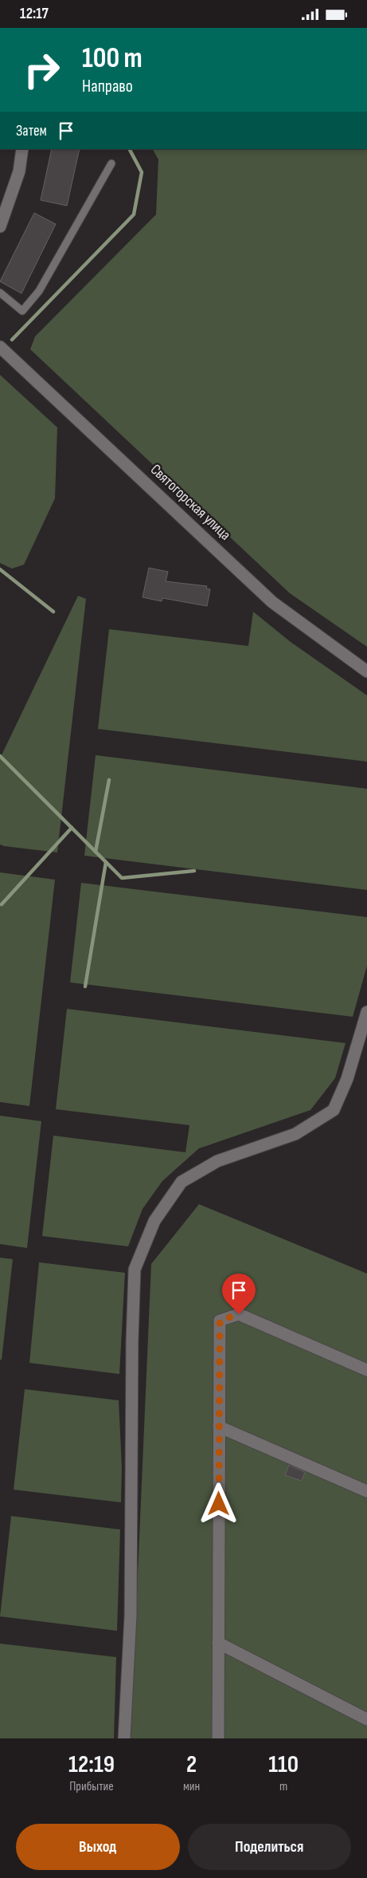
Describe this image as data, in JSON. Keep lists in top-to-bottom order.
{
  "streets": {
    "street": ["Святогорская улица"]
  },
  "page": {
    "status": "12:17",
    "turn": ["100 m", "Направо"],
    "then": "Затем",
    "eta": [
      "12:19",
      "Прибытие",
      "2",
      "мин",
      "110",
      "m"
    ],
    "buttons": ["Выход", "Поделиться"]
  }
}
